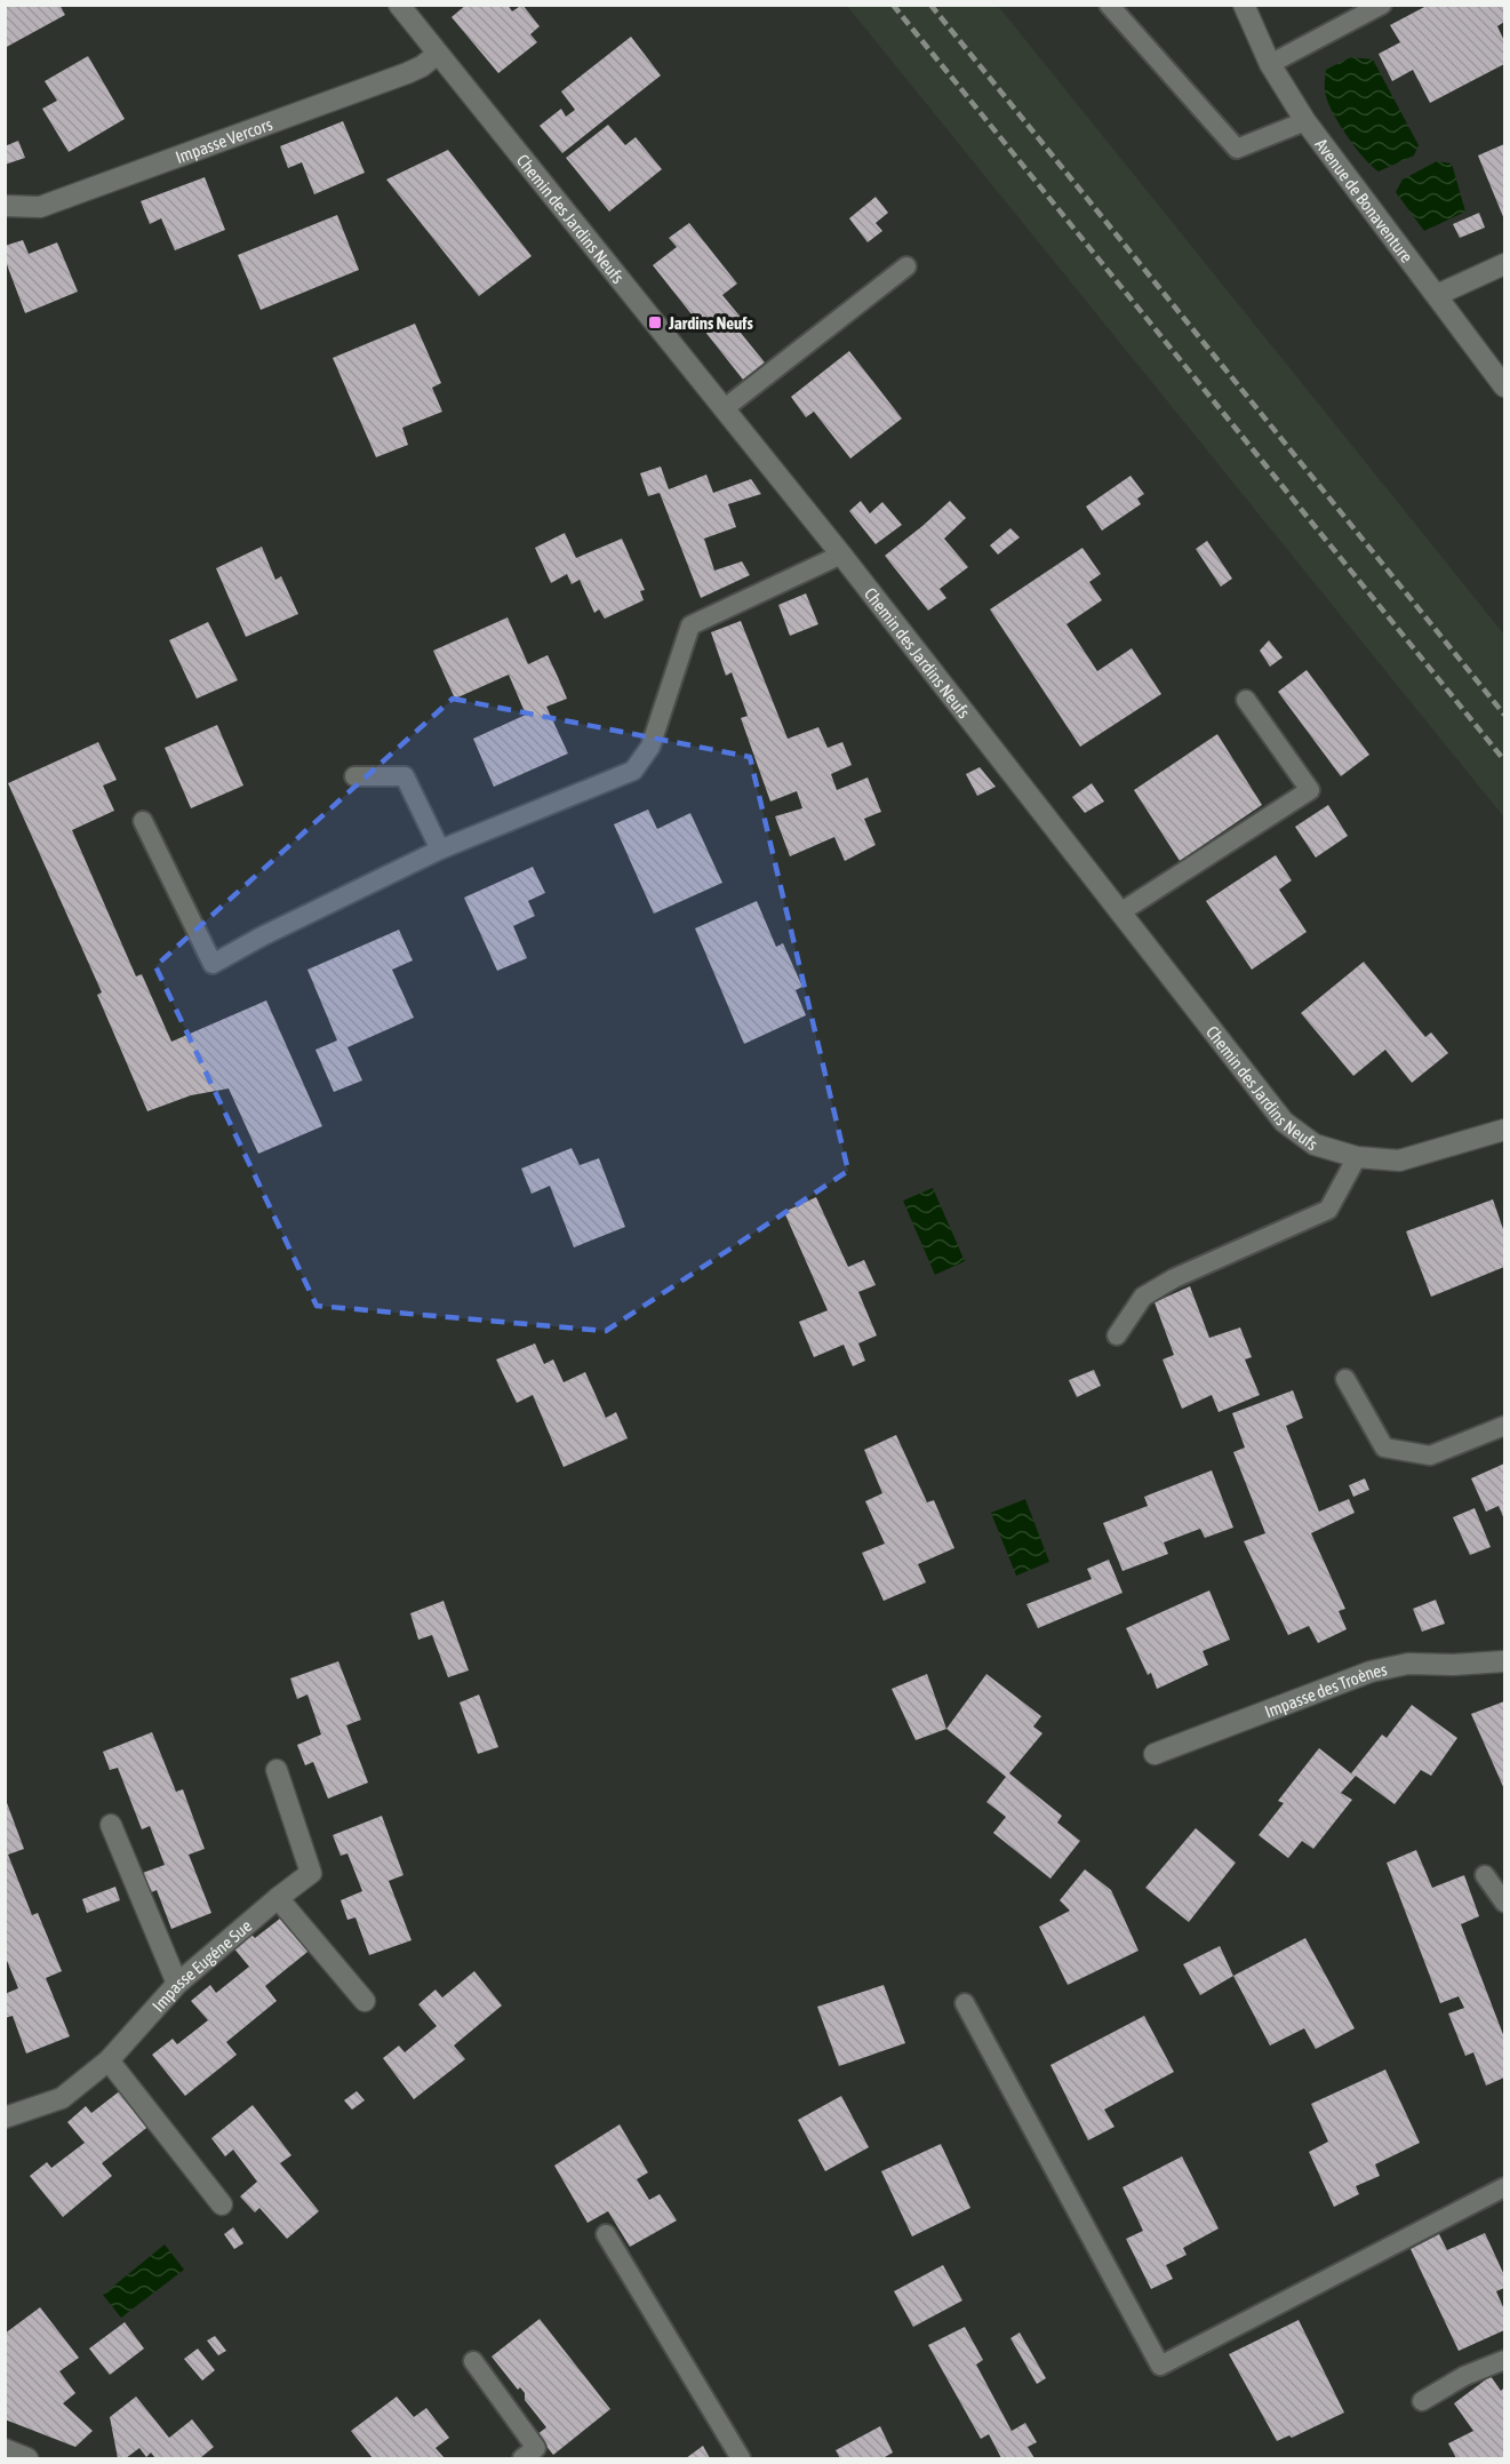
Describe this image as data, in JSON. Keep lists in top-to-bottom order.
{
  "streets": {
    "street": [
      "Impasse Vercors",
      "Avenue de Bonaventure",
      "Chemin des Jardins Neufs",
      "Impasse des Troènes",
      "Impasse Eugéne Sue"
    ]
  },
  "crossings": [
    ["Impasse Vercors", "Chemin des Jardins Neufs"]
  ],
  "places": {
    "transit": ["Jardins Neufs"]
  }
}
